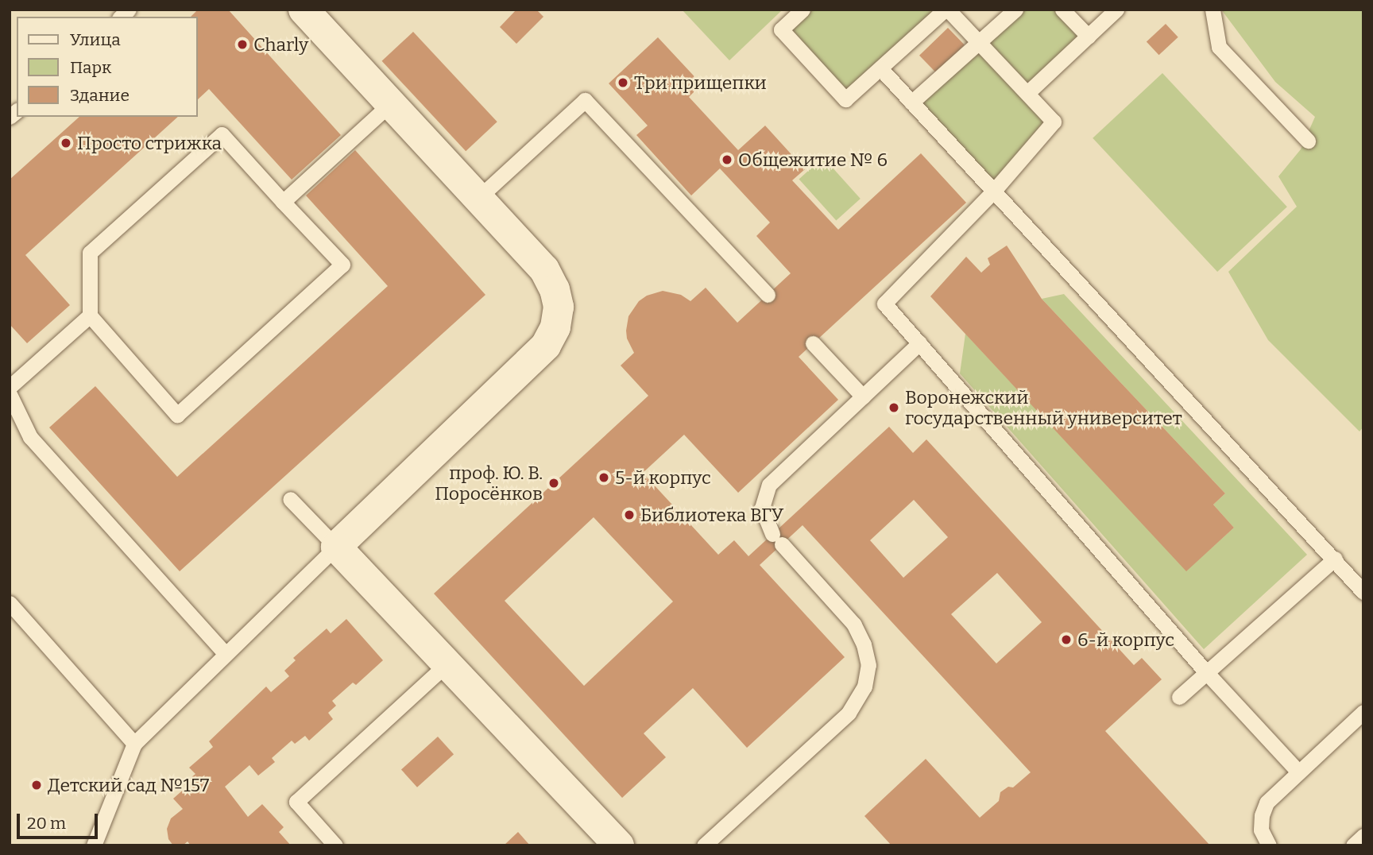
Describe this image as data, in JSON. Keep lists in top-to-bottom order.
{
  "places": [
    "Charly",
    "Три прищепки",
    "Просто стрижка",
    "Общежитие № 6",
    "Воронежский государственный университет",
    "5-й корпус",
    "проф. Ю. В. Поросёнков",
    "Библиотека ВГУ",
    "6-й корпус",
    "Детский сад №157"
  ],
  "legend": ["Улица", "Парк", "Здание"],
  "scale_bar": "20 m"
}
